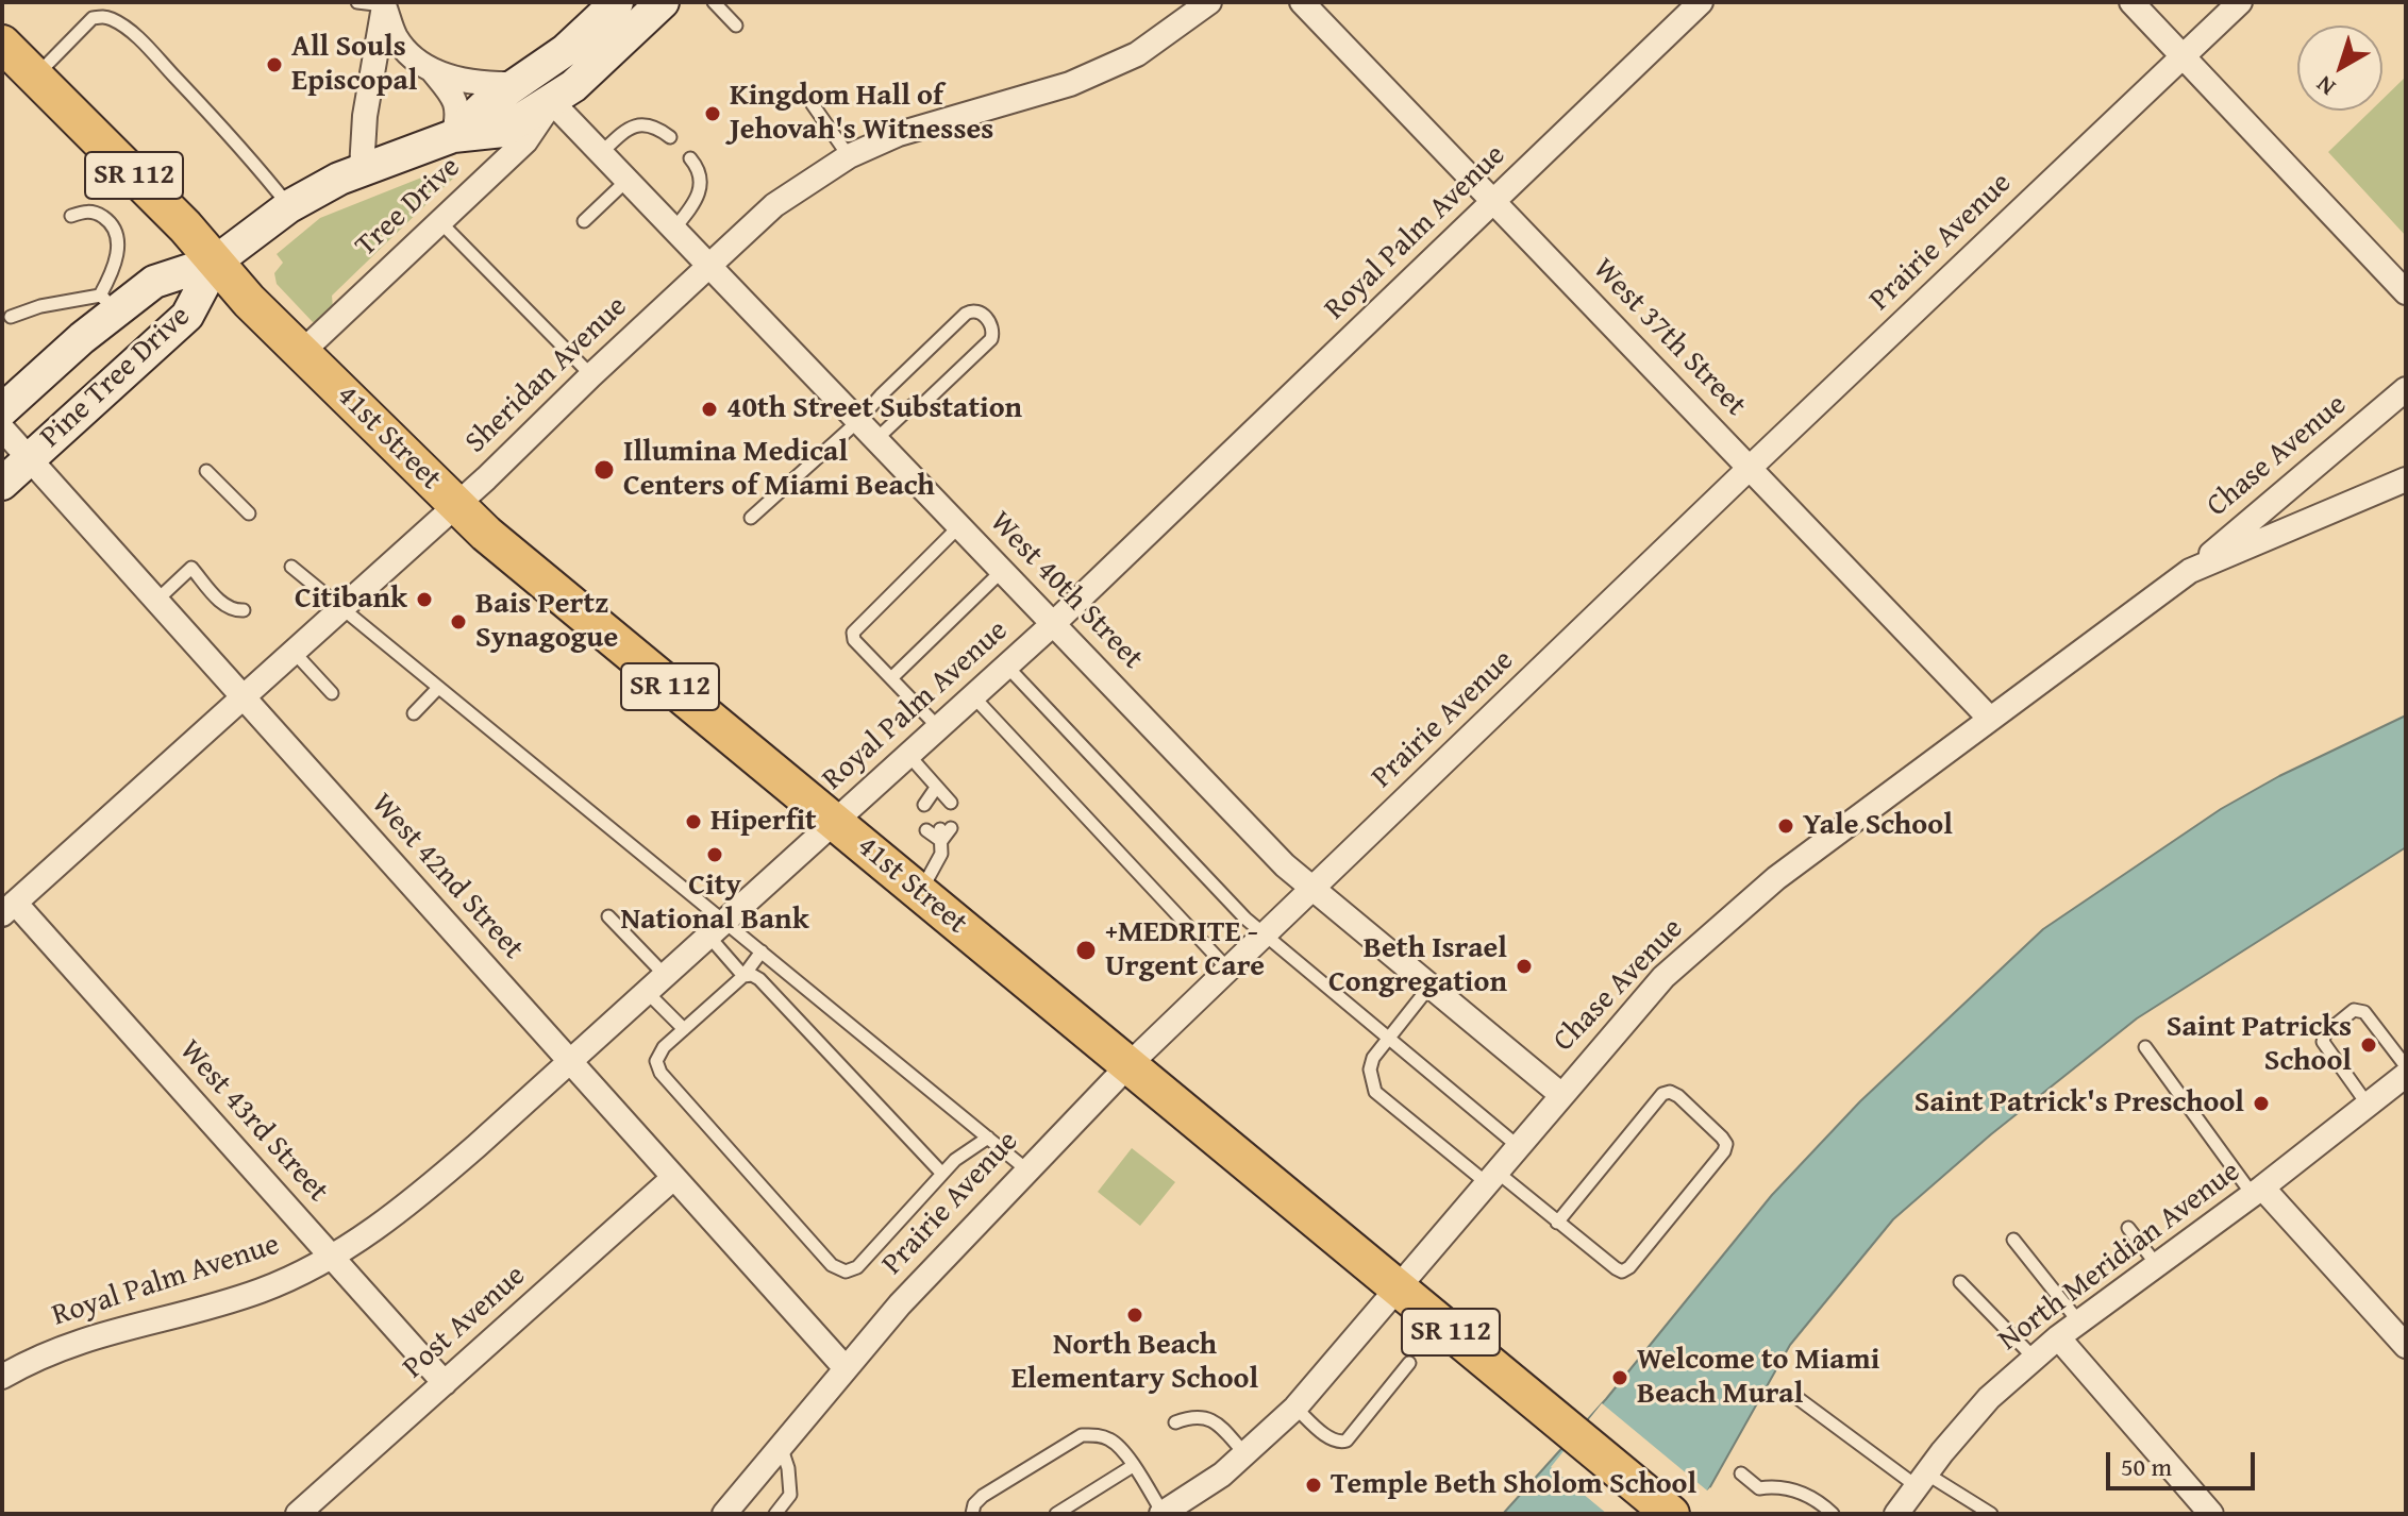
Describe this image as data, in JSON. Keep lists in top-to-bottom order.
{
  "streets": {
    "main road": ["SR 112", "Pine Tree Drive", "41st Street"],
    "street": [
      "Tree Drive",
      "Royal Palm Avenue",
      "Prairie Avenue",
      "West 37th Street",
      "Sheridan Avenue",
      "Chase Avenue",
      "West 40th Street",
      "West 42nd Street",
      "West 43rd Street",
      "North Meridian Avenue",
      "Post Avenue"
    ]
  },
  "crossings": [
    ["Tree Drive", "Pine Tree Drive"],
    ["Tree Drive", "41st Street"],
    ["Tree Drive", "West 40th Street"],
    ["Royal Palm Avenue", "West 37th Street"],
    ["Royal Palm Avenue", "41st Street"],
    ["Royal Palm Avenue", "West 40th Street"],
    ["Royal Palm Avenue", "West 42nd Street"],
    ["Royal Palm Avenue", "West 43rd Street"],
    ["Prairie Avenue", "West 37th Street"],
    ["Prairie Avenue", "41st Street"],
    ["Prairie Avenue", "West 40th Street"],
    ["Prairie Avenue", "West 42nd Street"],
    ["West 37th Street", "Chase Avenue"],
    ["Sheridan Avenue", "41st Street"],
    ["Sheridan Avenue", "West 40th Street"],
    ["Sheridan Avenue", "West 42nd Street"],
    ["Sheridan Avenue", "West 43rd Street"],
    ["Pine Tree Drive", "41st Street"],
    ["Pine Tree Drive", "West 40th Street"],
    ["Pine Tree Drive", "West 42nd Street"],
    ["41st Street", "Chase Avenue"],
    ["Chase Avenue", "West 40th Street"],
    ["West 42nd Street", "Post Avenue"],
    ["West 43rd Street", "Post Avenue"]
  ],
  "places": [
    "All Souls Episcopal",
    "Kingdom Hall of Jehovah's Witnesses",
    "40th Street Substation",
    "Illumina Medical Centers of Miami Beach",
    "Citibank",
    "Bais Pertz Synagogue",
    "Hiperfit",
    "Yale School",
    "City National Bank",
    "+MEDRITE - Urgent Care",
    "Beth Israel Congregation",
    "Saint Patricks School",
    "Saint Patrick's Preschool",
    "North Beach Elementary School",
    "Welcome to Miami Beach Mural",
    "Temple Beth Sholom School"
  ],
  "scale_bar": "50 m",
  "north": "bottom left"
}
